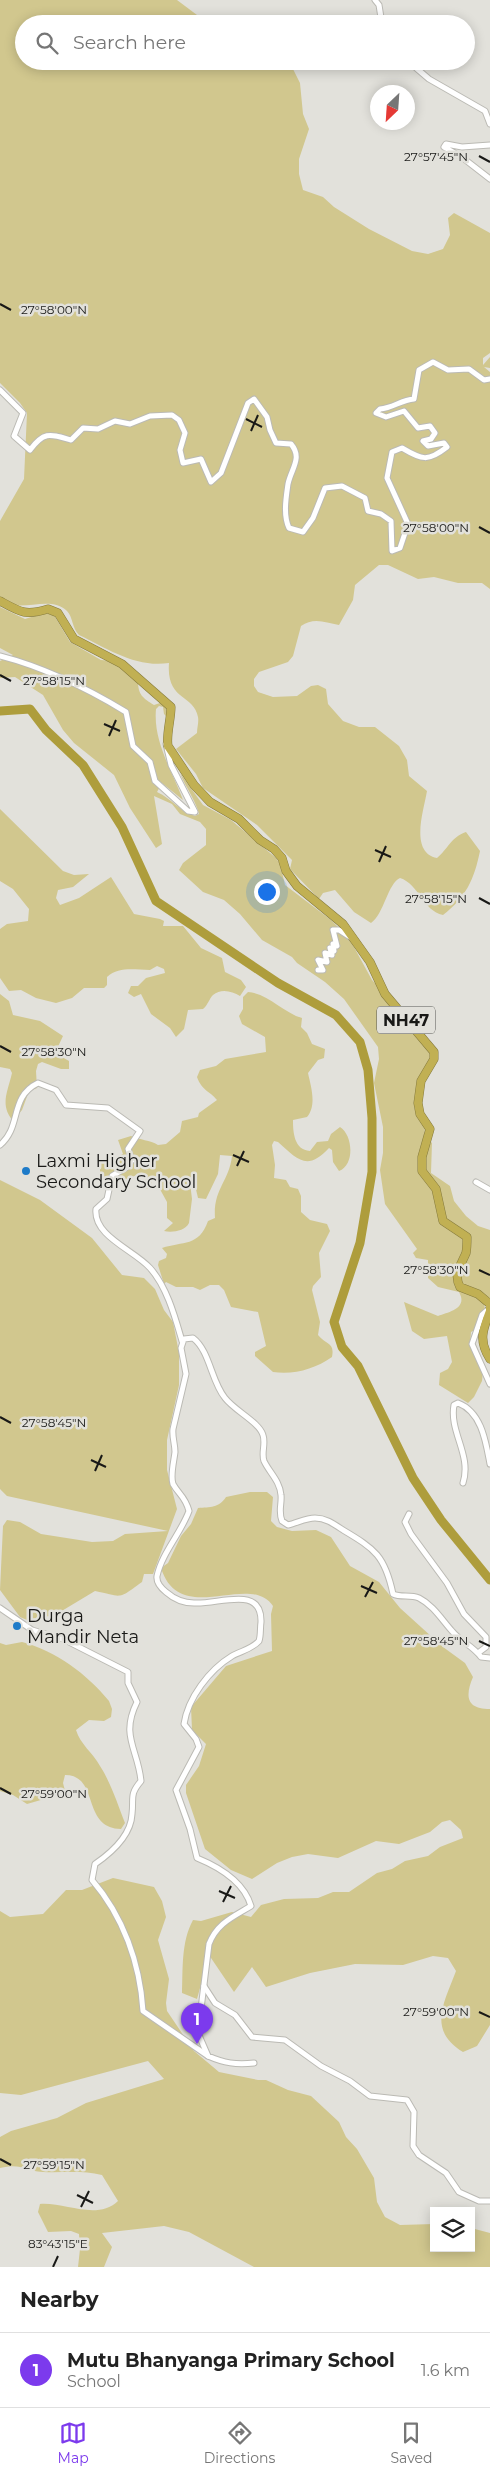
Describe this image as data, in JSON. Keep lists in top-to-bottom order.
{
  "streets": {
    "highway": ["NH47"]
  },
  "places": ["Laxmi Higher Secondary School", "Durga Mandir Neta"],
  "north": "bottom left",
  "page": {
    "search": "Search here",
    "pins": "1",
    "heading": "Nearby",
    "list": [
      {
        "mark": "1",
        "name": "Mutu Bhanyanga Primary School",
        "note": "School",
        "value": "1.6 km"
      }
    ],
    "nav": ["Map", "Directions", "Saved"]
  },
  "coordinates": [
    "27°57'45\"N",
    "27°58'00\"N",
    "27°58'15\"N",
    "27°58'30\"N",
    "27°58'45\"N",
    "27°59'00\"N",
    "27°59'15\"N",
    "83°43'15\"E"
  ]
}
